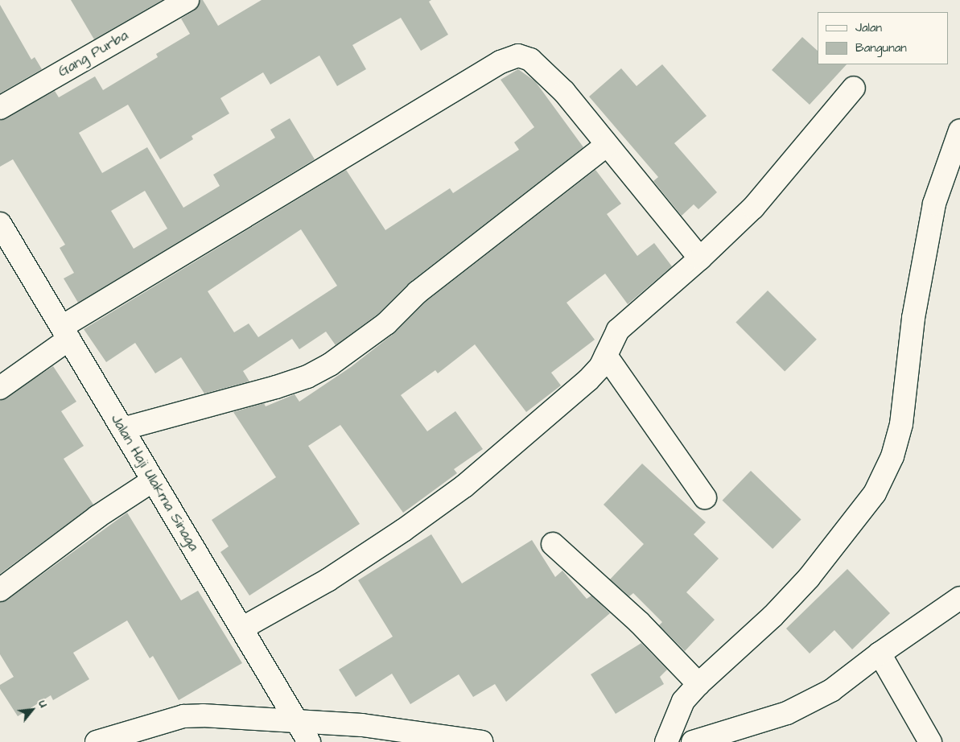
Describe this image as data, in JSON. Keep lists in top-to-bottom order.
{
  "streets": {
    "street": ["Gang Purba", "Jalan Haji Ulakma Sinaga"]
  },
  "legend": ["Jalan", "Bangunan"],
  "north": "top right"
}
